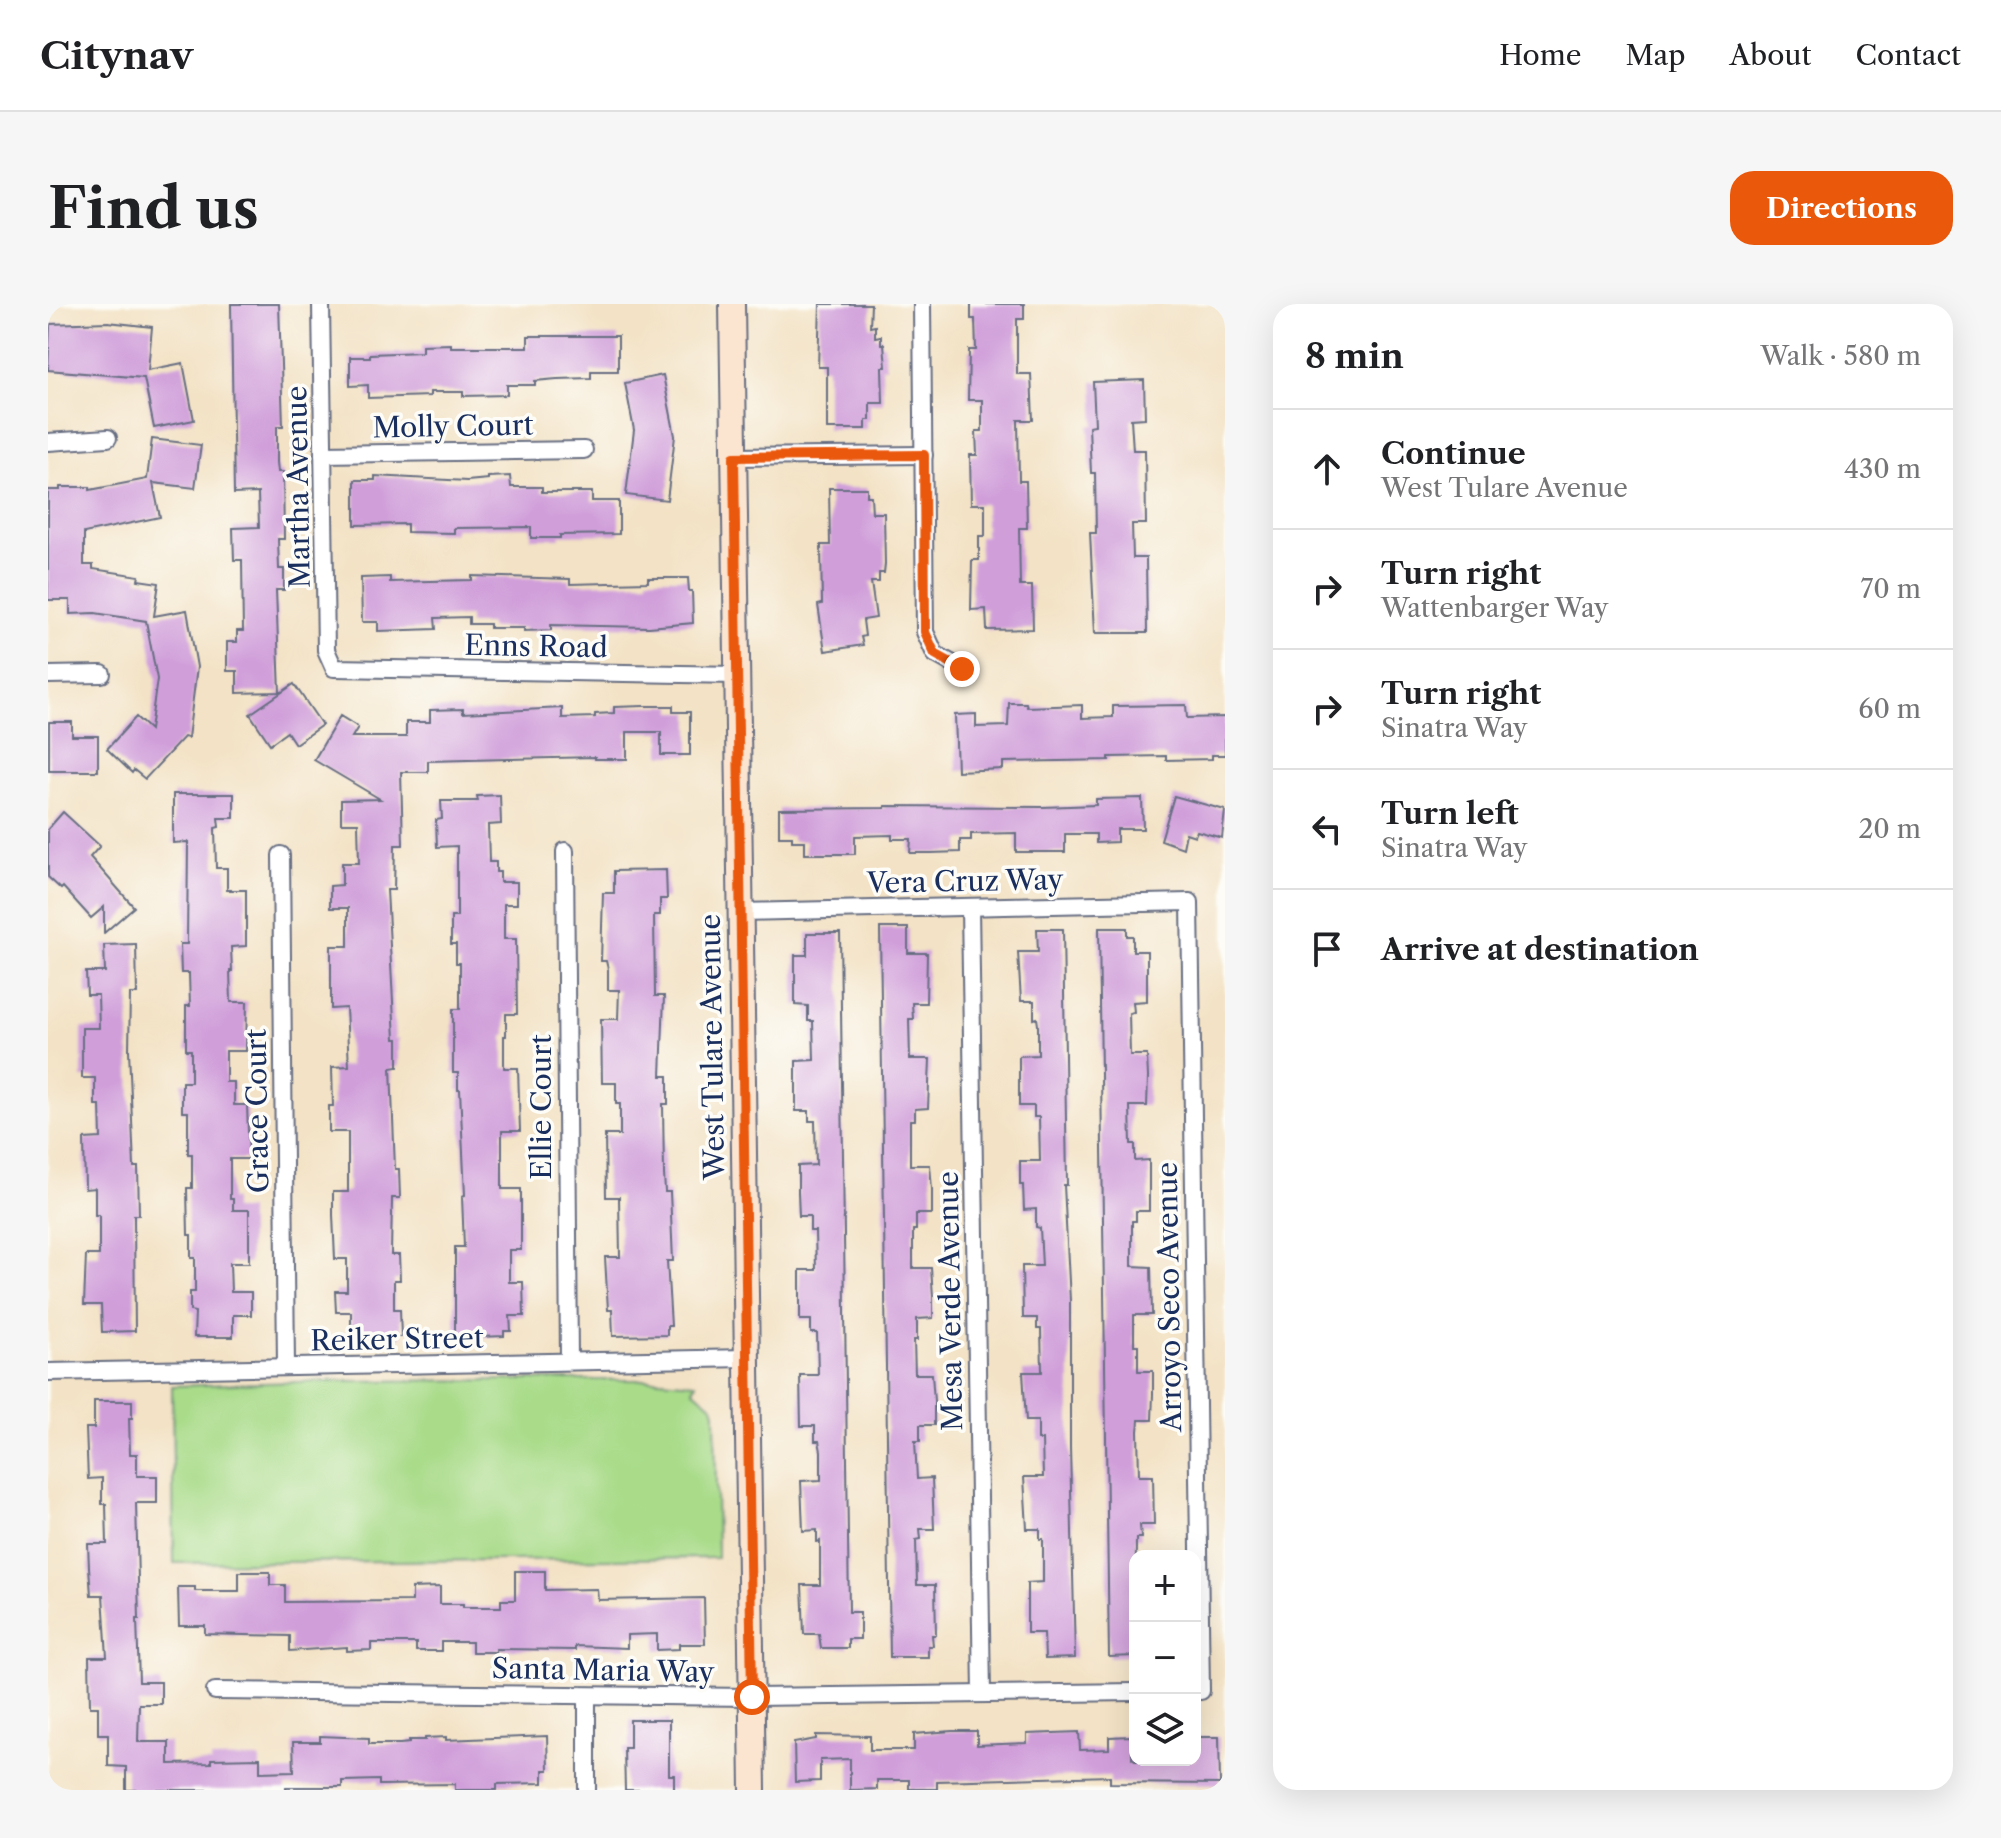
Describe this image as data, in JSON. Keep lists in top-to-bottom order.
{
  "streets": {
    "street": [
      "Molly Court",
      "Martha Avenue",
      "Enns Road",
      "Vera Cruz Way",
      "West Tulare Avenue",
      "Ellie Court",
      "Grace Court",
      "Arroyo Seco Avenue",
      "Mesa Verde Avenue",
      "Reiker Street",
      "Santa Maria Way"
    ]
  },
  "crossings": [
    ["Molly Court", "Martha Avenue"],
    ["Martha Avenue", "Enns Road"],
    ["Enns Road", "West Tulare Avenue"],
    ["Vera Cruz Way", "West Tulare Avenue"],
    ["Vera Cruz Way", "Arroyo Seco Avenue"],
    ["Vera Cruz Way", "Mesa Verde Avenue"],
    ["West Tulare Avenue", "Reiker Street"],
    ["West Tulare Avenue", "Santa Maria Way"],
    ["Ellie Court", "Reiker Street"],
    ["Grace Court", "Reiker Street"],
    ["Mesa Verde Avenue", "Santa Maria Way"]
  ],
  "page": {
    "header": "Citynav",
    "nav": [
      "Home",
      "Map",
      "About",
      "Contact"
    ],
    "buttons": "Directions",
    "title": "Find us",
    "heading": ["8 min", "Walk · 580 m"],
    "list": [
      ["Continue", "West Tulare Avenue", "430 m"],
      ["Turn right", "Wattenbarger Way", "70 m"],
      ["Turn right", "Sinatra Way", "60 m"],
      ["Turn left", "Sinatra Way", "20 m"],
      "Arrive at destination"
    ],
    "map_buttons": ["+", "−"]
  }
}
